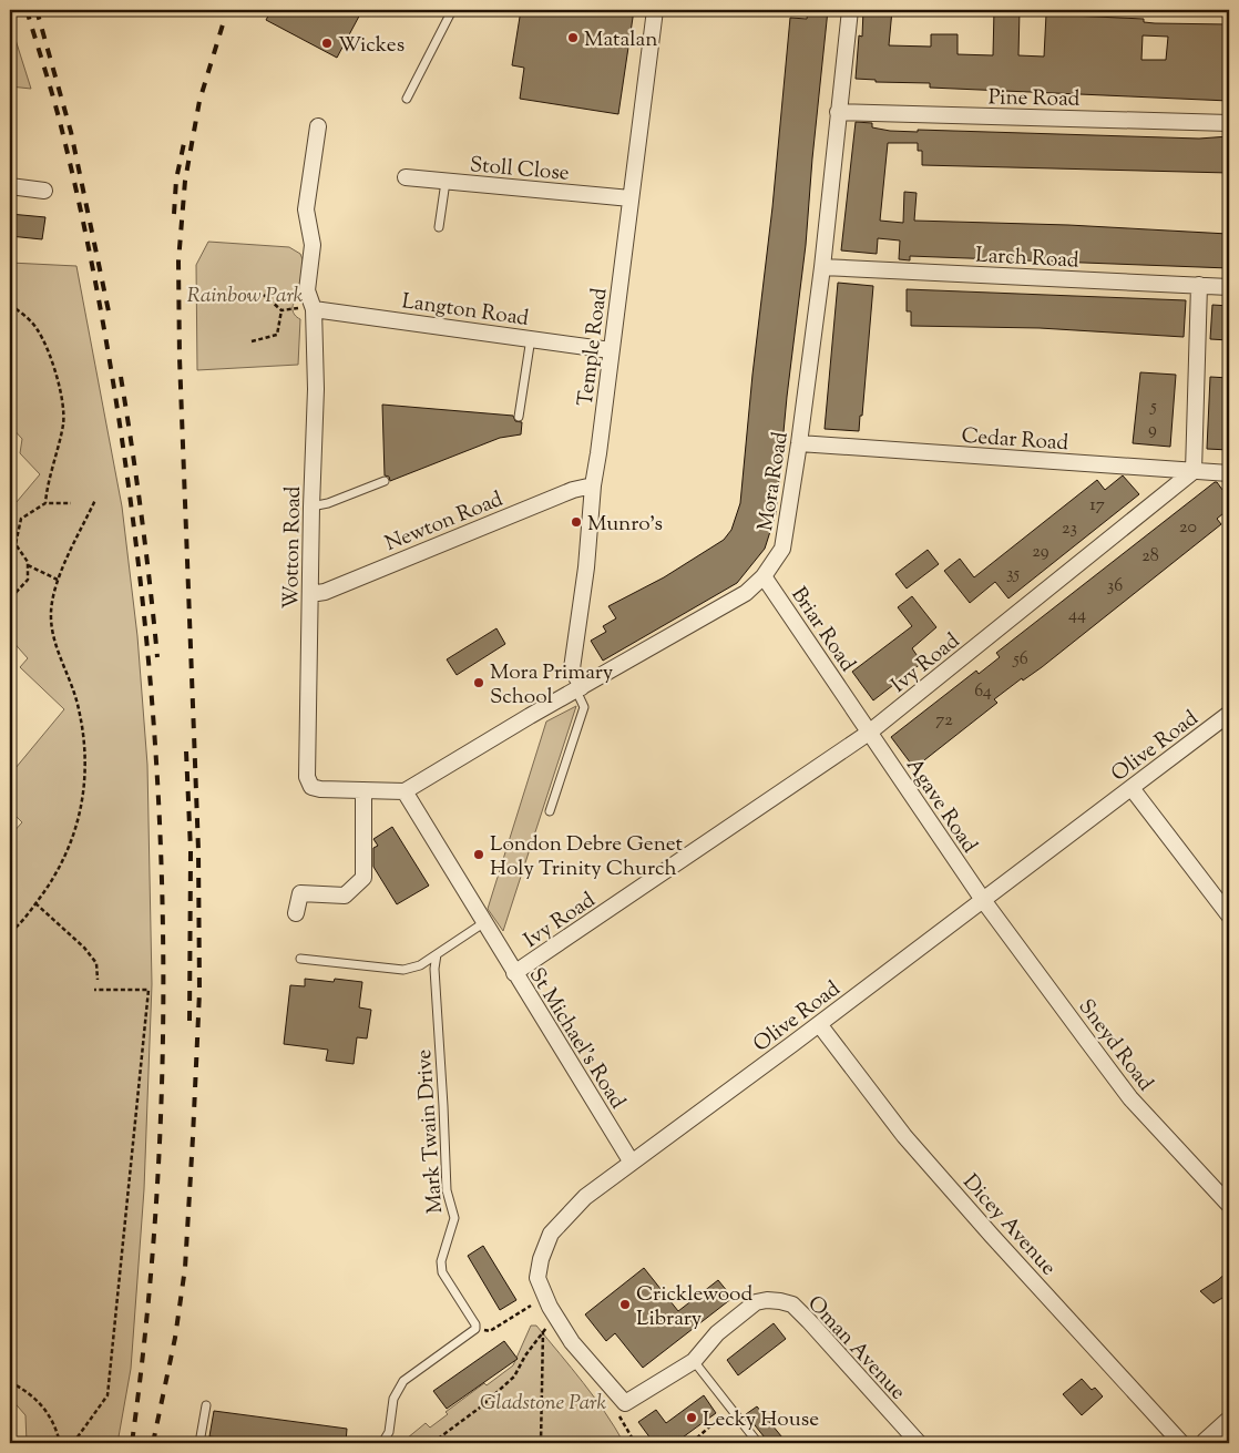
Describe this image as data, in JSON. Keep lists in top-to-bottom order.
{
  "streets": {
    "street": [
      "Pine Road",
      "Stoll Close",
      "Larch Road",
      "Langton Road",
      "Temple Road",
      "Cedar Road",
      "Mora Road",
      "Newton Road",
      "Wotton Road",
      "Briar Road",
      "Ivy Road",
      "Olive Road",
      "Agave Road",
      "St Michael's Road",
      "Sneyd Road",
      "Dicey Avenue",
      "Oman Avenue"
    ],
    "lane": ["Mark Twain Drive"]
  },
  "crossings": [
    ["Pine Road", "Mora Road"],
    ["Stoll Close", "Temple Road"],
    ["Larch Road", "Mora Road"],
    ["Langton Road", "Temple Road"],
    ["Langton Road", "Wotton Road"],
    ["Temple Road", "Mora Road"],
    ["Temple Road", "Newton Road"],
    ["Cedar Road", "Mora Road"],
    ["Cedar Road", "Ivy Road"],
    ["Mora Road", "Briar Road"],
    ["Mora Road", "St Michael's Road"],
    ["Newton Road", "Wotton Road"],
    ["Briar Road", "Ivy Road"],
    ["Briar Road", "Agave Road"],
    ["Ivy Road", "Agave Road"],
    ["Ivy Road", "St Michael's Road"],
    ["Olive Road", "Agave Road"],
    ["Olive Road", "St Michael's Road"],
    ["Olive Road", "Sneyd Road"],
    ["Olive Road", "Dicey Avenue"],
    ["Olive Road", "Oman Avenue"],
    ["Agave Road", "Sneyd Road"]
  ],
  "parks": ["Rainbow Park", "Gladstone Park"],
  "places": [
    "Matalan",
    "Wickes",
    "Munro's",
    "Mora Primary School",
    "London Debre Genet Holy Trinity Church",
    "Cricklewood Library",
    "Lecky House"
  ],
  "house_numbers": [
    "5",
    "9",
    "17",
    "20",
    "23",
    "29",
    "28",
    "35",
    "36",
    "44",
    "56",
    "64",
    "72"
  ]
}
